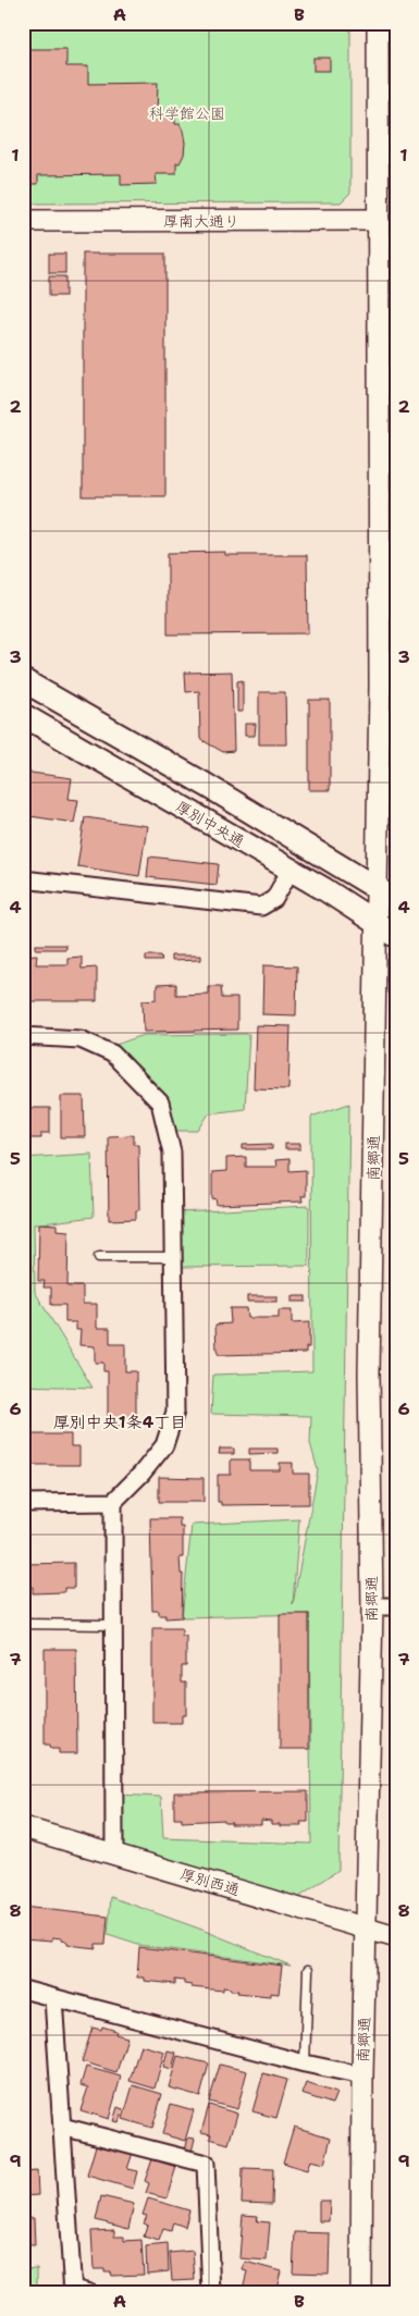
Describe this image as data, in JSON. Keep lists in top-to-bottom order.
{
  "streets": {
    "main road": ["厚別中央通"],
    "street": ["厚南大通り", "南郷通", "厚別西通"]
  },
  "crossings": [
    ["厚南大通り", "南郷通"],
    ["厚別中央通", "南郷通"],
    ["南郷通", "厚別西通"]
  ],
  "districts": ["厚別中央1条4丁目"],
  "parks": ["科学館公園"],
  "grid": {
    "columns": ["A", "B"],
    "rows": [
      "1",
      "2",
      "3",
      "4",
      "5",
      "6",
      "7",
      "8",
      "9"
    ]
  }
}
